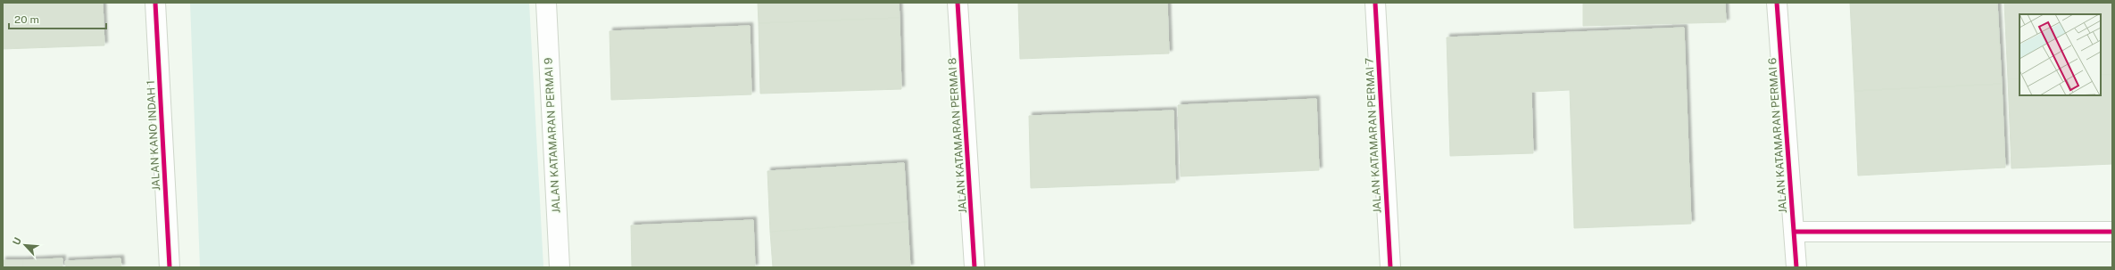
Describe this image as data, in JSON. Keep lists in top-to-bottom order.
{
  "streets": {
    "street": [
      "JALAN KANO INDAH 1",
      "JALAN KATAMARAN PERMAI 9",
      "JALAN KATAMARAN PERMAI 8",
      "JALAN KATAMARAN PERMAI 7",
      "JALAN KATAMARAN PERMAI 6"
    ]
  },
  "scale_bar": "20 m",
  "north": "top left"
}
